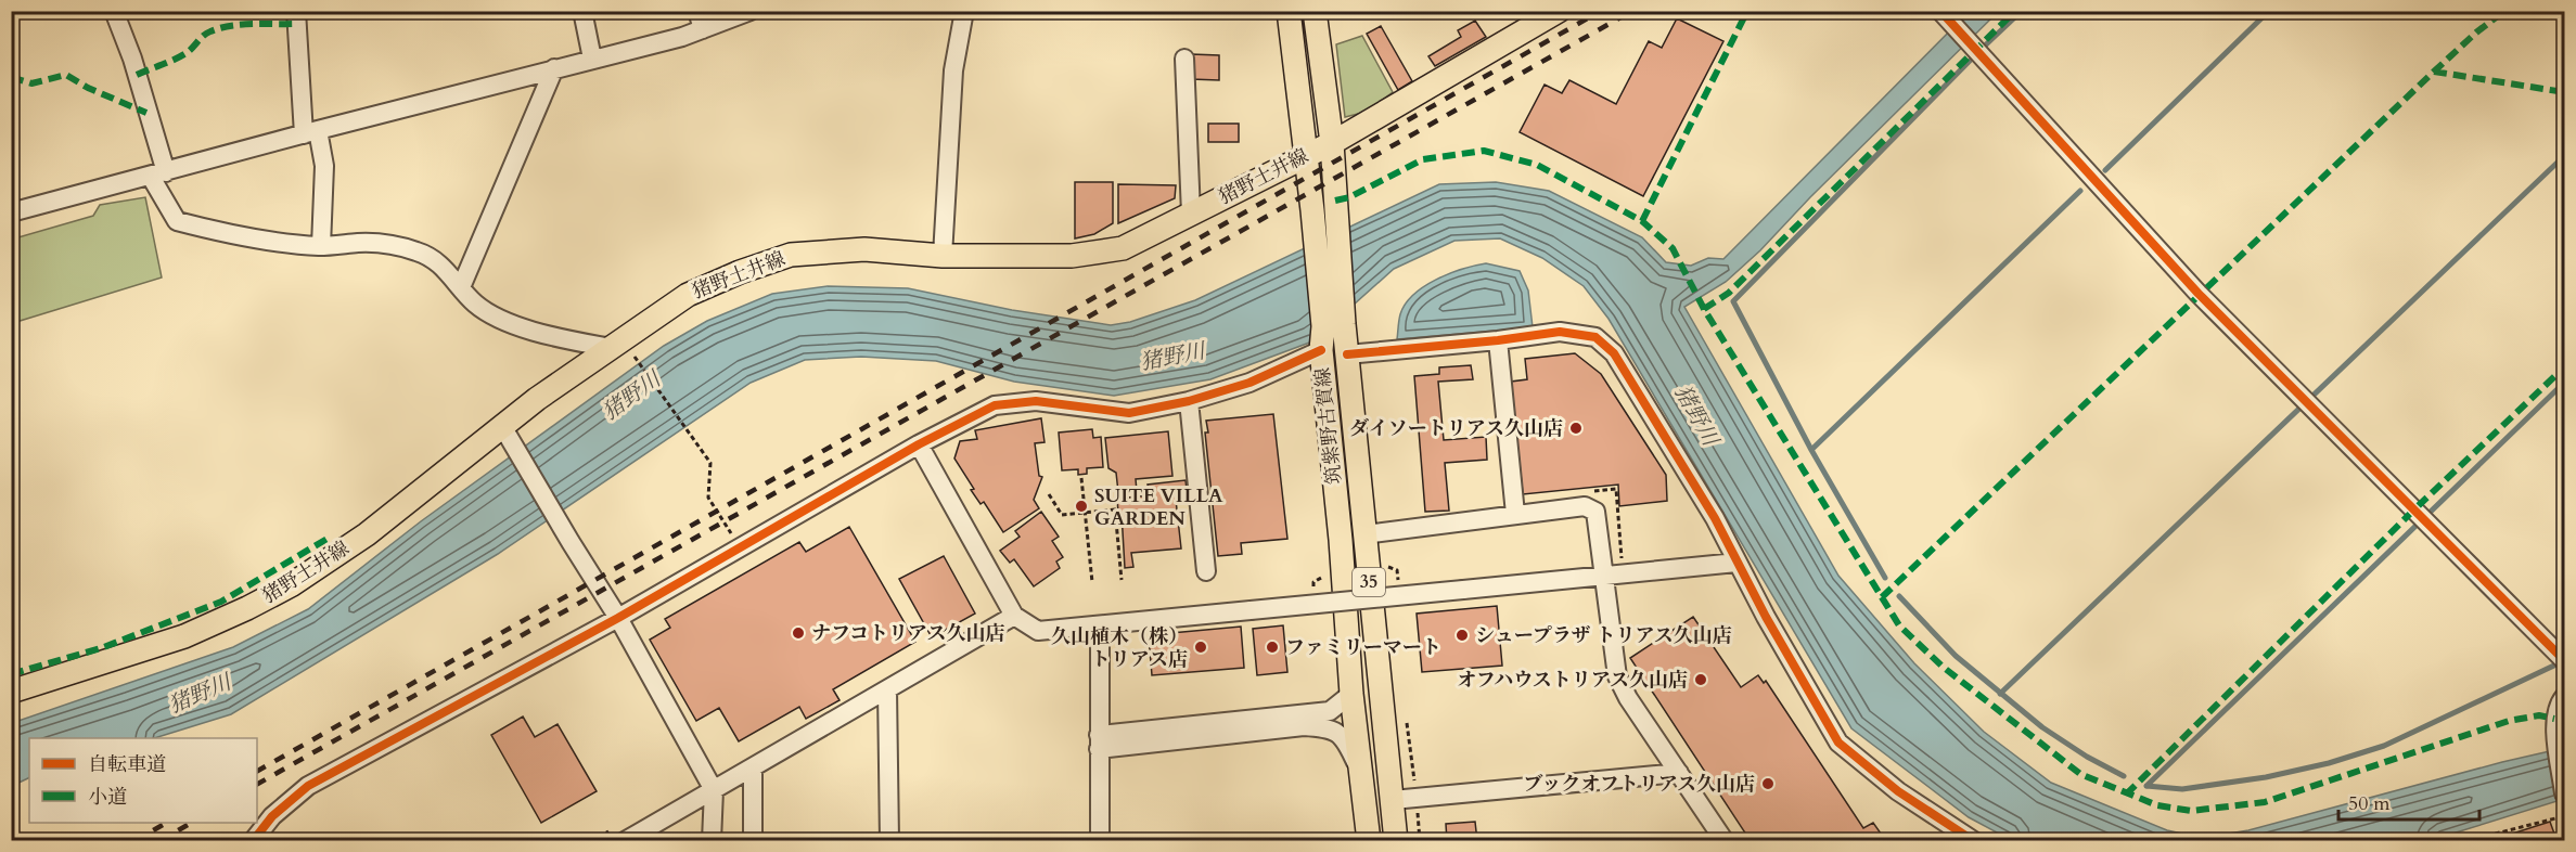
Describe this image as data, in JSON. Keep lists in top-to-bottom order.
{
  "streets": {
    "main road": ["猪野土井線", "筑紫野古賀線", "35"]
  },
  "crossings": [
    ["猪野土井線", "筑紫野古賀線"]
  ],
  "water": ["猪野川"],
  "places": [
    "ダイソートリアス久山店",
    "SUITE VILLA GARDEN",
    "ナフコトリアス久山店",
    "シュープラザ トリアス久山店",
    "久山植木（株） トリアス店",
    "ファミリーマート",
    "オフハウストリアス久山店",
    "ブックオフトリアス久山店"
  ],
  "legend": ["自転車道", "小道"],
  "scale_bar": "50 m"
}
